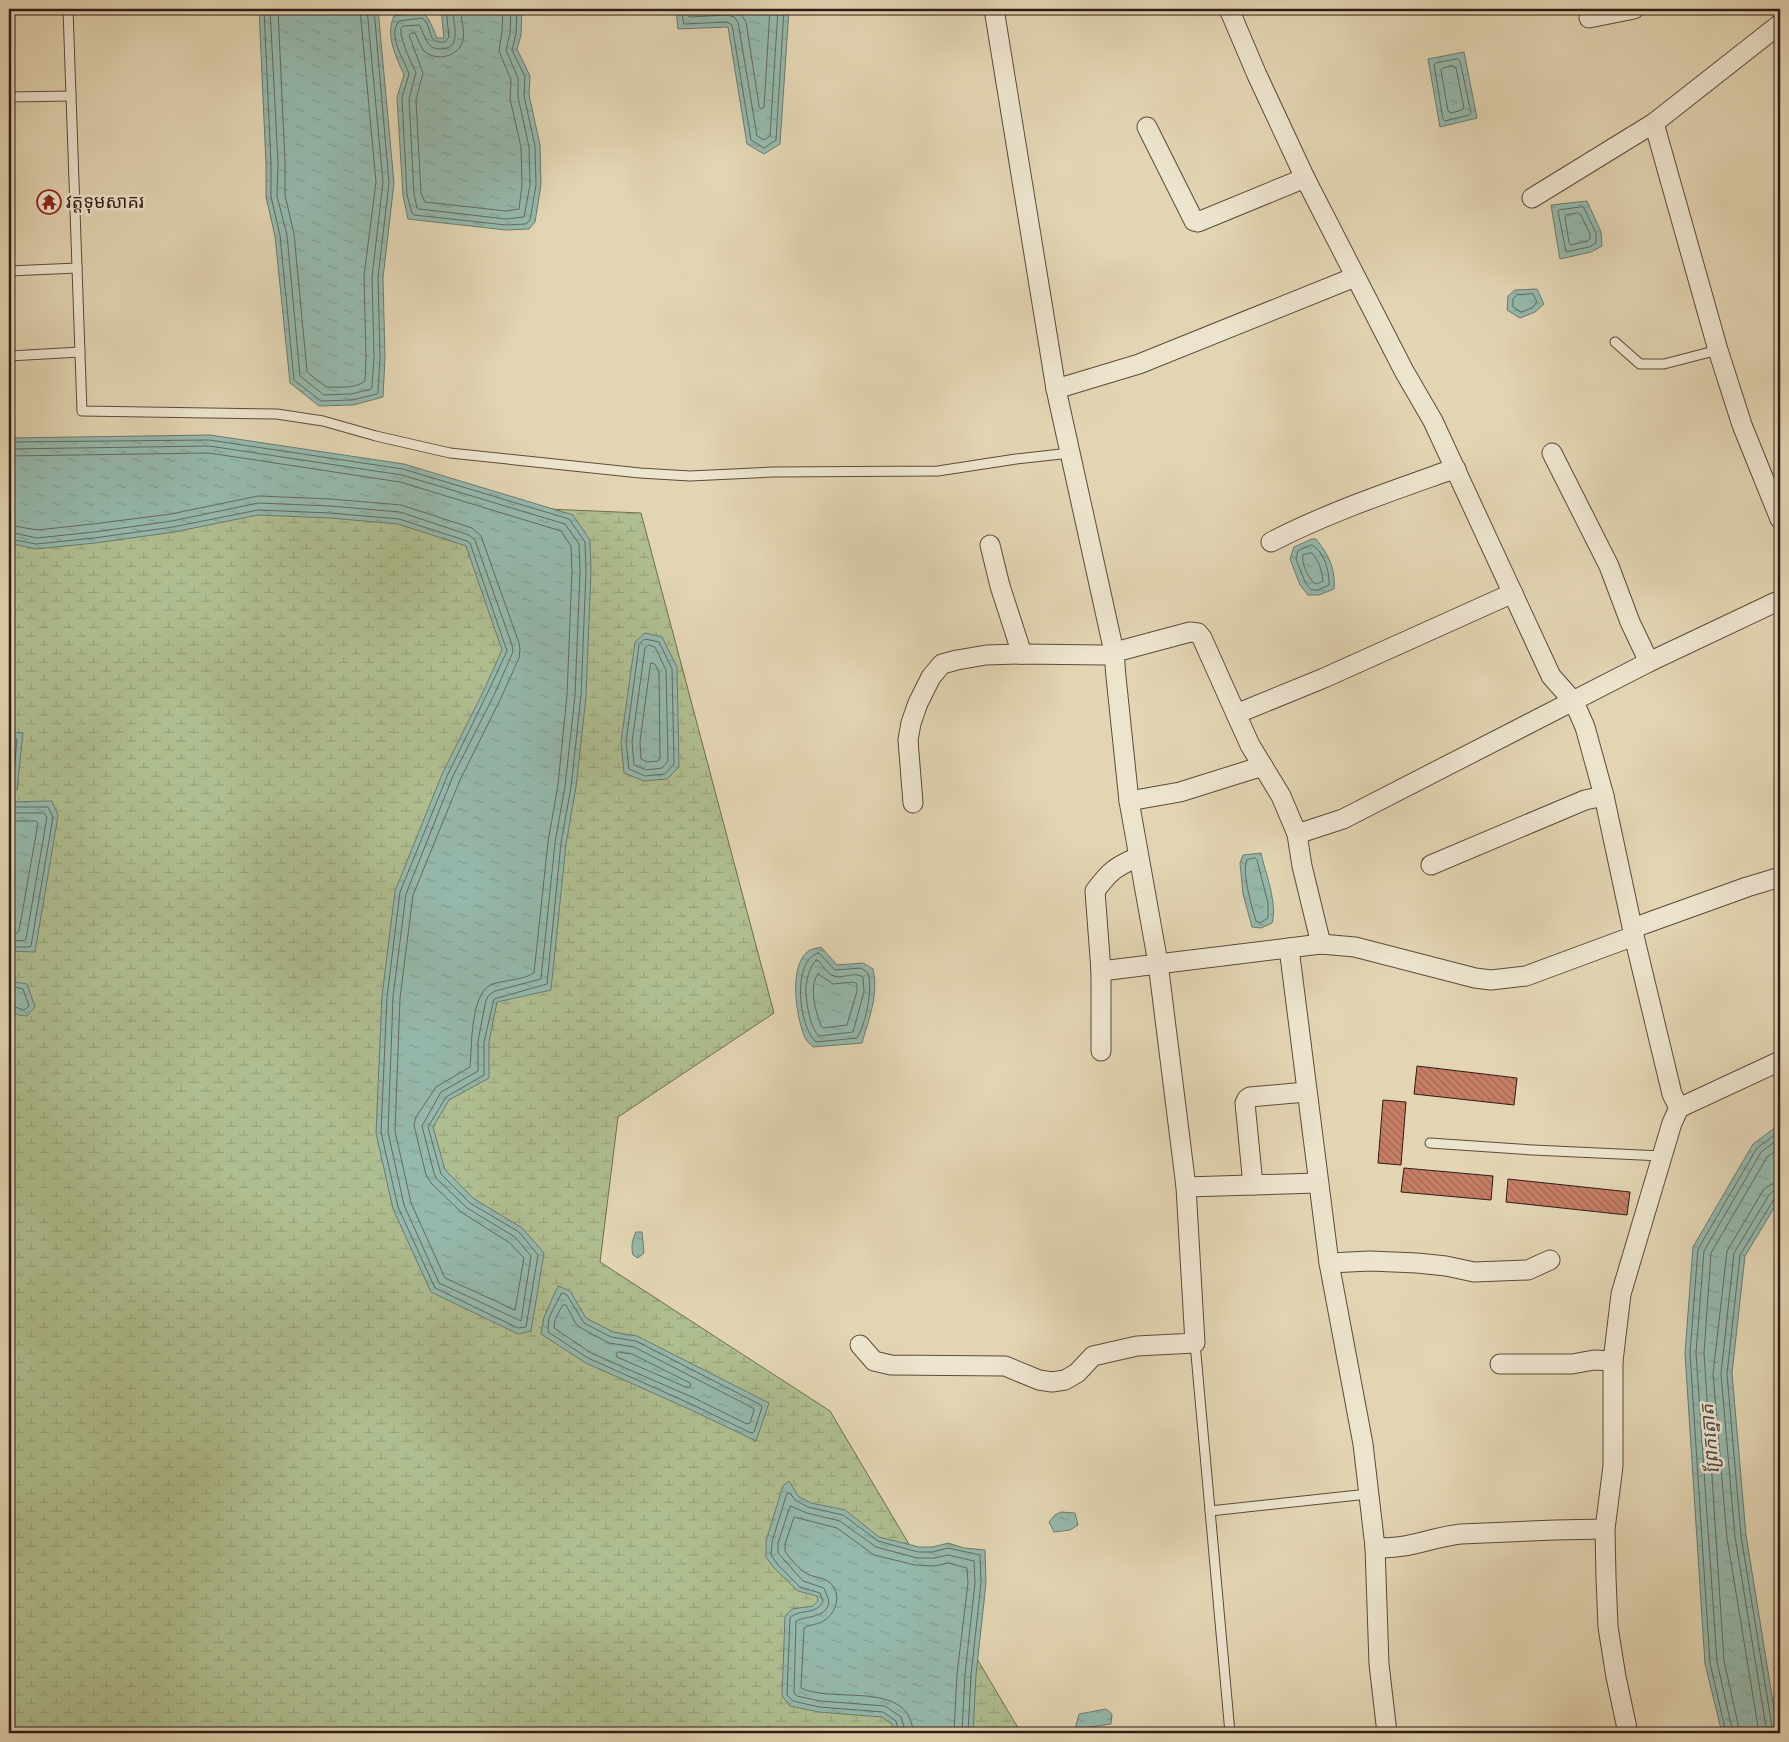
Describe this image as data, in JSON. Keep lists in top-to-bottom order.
{
  "water": ["ព្រែកត្នោត"],
  "places": {
    "temple": ["វត្តទុមសាគរ"]
  }
}
